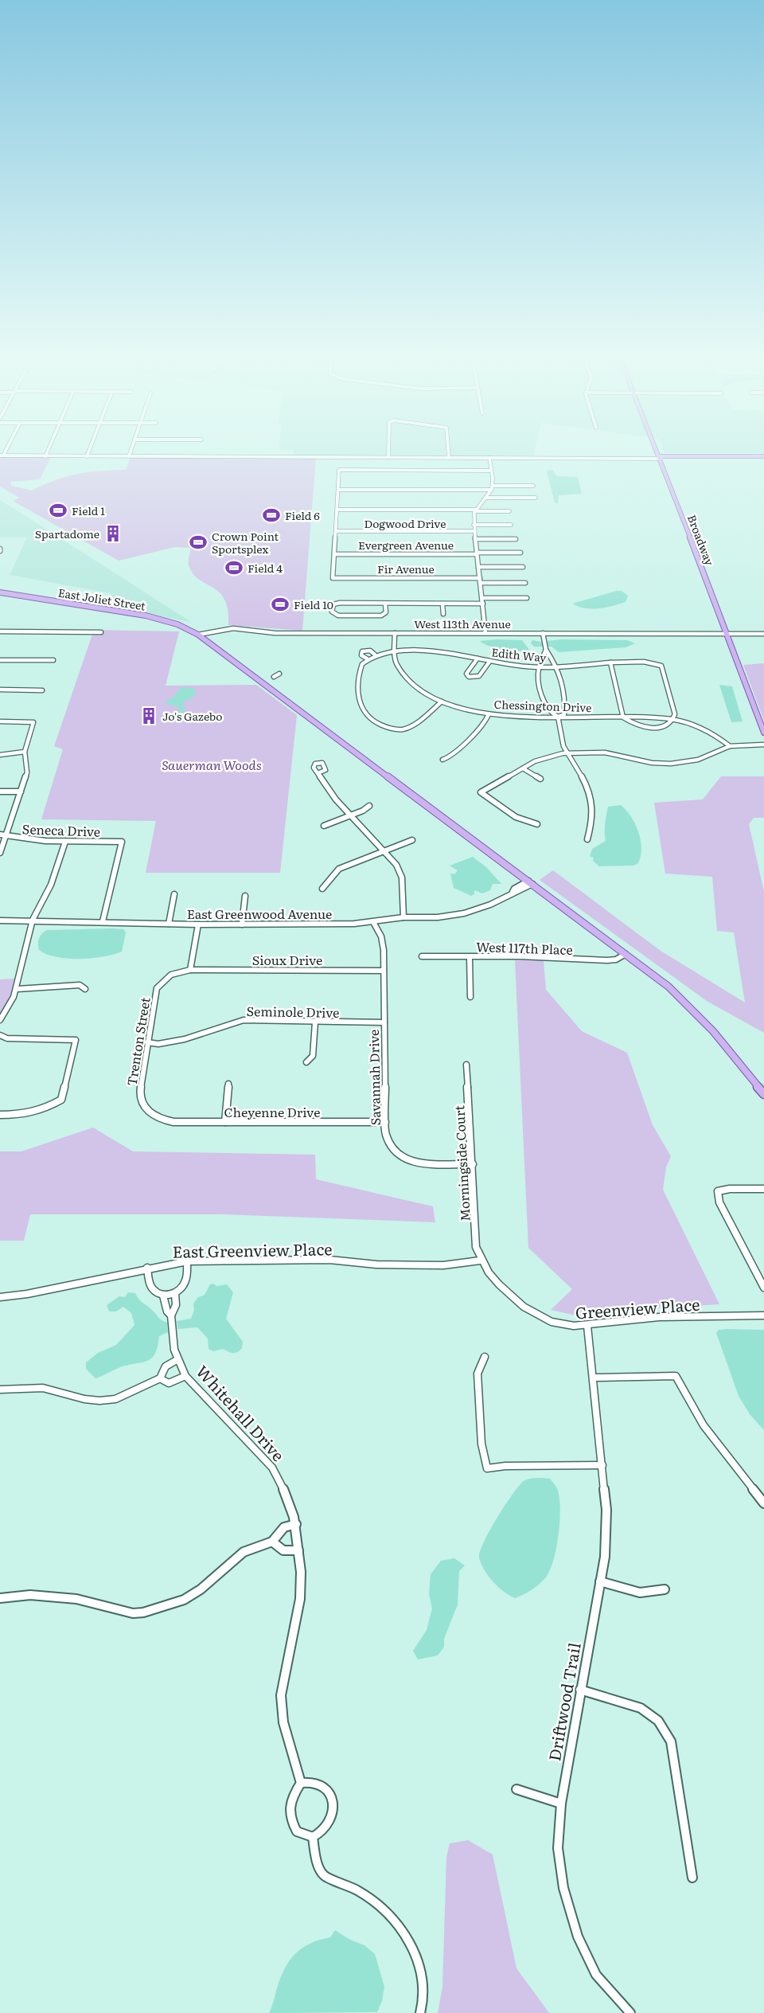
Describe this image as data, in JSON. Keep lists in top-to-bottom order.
{
  "streets": {
    "main road": ["Broadway", "East Joliet Street"],
    "street": [
      "Dogwood Drive",
      "Evergreen Avenue",
      "Fir Avenue",
      "West 113th Avenue",
      "Edith Way",
      "Chessington Drive",
      "Seneca Drive",
      "East Greenwood Avenue",
      "West 117th Place",
      "Sioux Drive",
      "Seminole Drive",
      "Trenton Street",
      "Savannah Drive",
      "Cheyenne Drive",
      "Morningside Court",
      "East Greenview Place",
      "Greenview Place",
      "Whitehall Drive",
      "Driftwood Trail"
    ]
  },
  "crossings": [
    ["Broadway", "West 113th Avenue"],
    ["Evergreen Avenue", "Fir Avenue"],
    ["East Joliet Street", "West 113th Avenue"],
    ["East Joliet Street", "East Greenwood Avenue"],
    ["East Joliet Street", "West 117th Place"],
    ["West 113th Avenue", "Chessington Drive"],
    ["Edith Way", "Chessington Drive"],
    ["Seneca Drive", "East Greenwood Avenue"],
    ["East Greenwood Avenue", "Savannah Drive"],
    ["Sioux Drive", "Trenton Street"],
    ["Sioux Drive", "Savannah Drive"],
    ["Seminole Drive", "Trenton Street"],
    ["Seminole Drive", "Savannah Drive"],
    ["Trenton Street", "Cheyenne Drive"],
    ["Savannah Drive", "Cheyenne Drive"],
    ["Savannah Drive", "Morningside Court"],
    ["Morningside Court", "East Greenview Place"],
    ["Morningside Court", "Greenview Place"],
    ["East Greenview Place", "Greenview Place"],
    ["East Greenview Place", "Whitehall Drive"],
    ["Greenview Place", "Driftwood Trail"]
  ],
  "parks": ["Sauerman Woods"],
  "places": {
    "sports": [
      "Field 1",
      "Field 6",
      "Crown Point Sportsplex",
      "Field 4",
      "Field 10"
    ],
    "building": ["Spartadome", "Jo's Gazebo"]
  }
}
